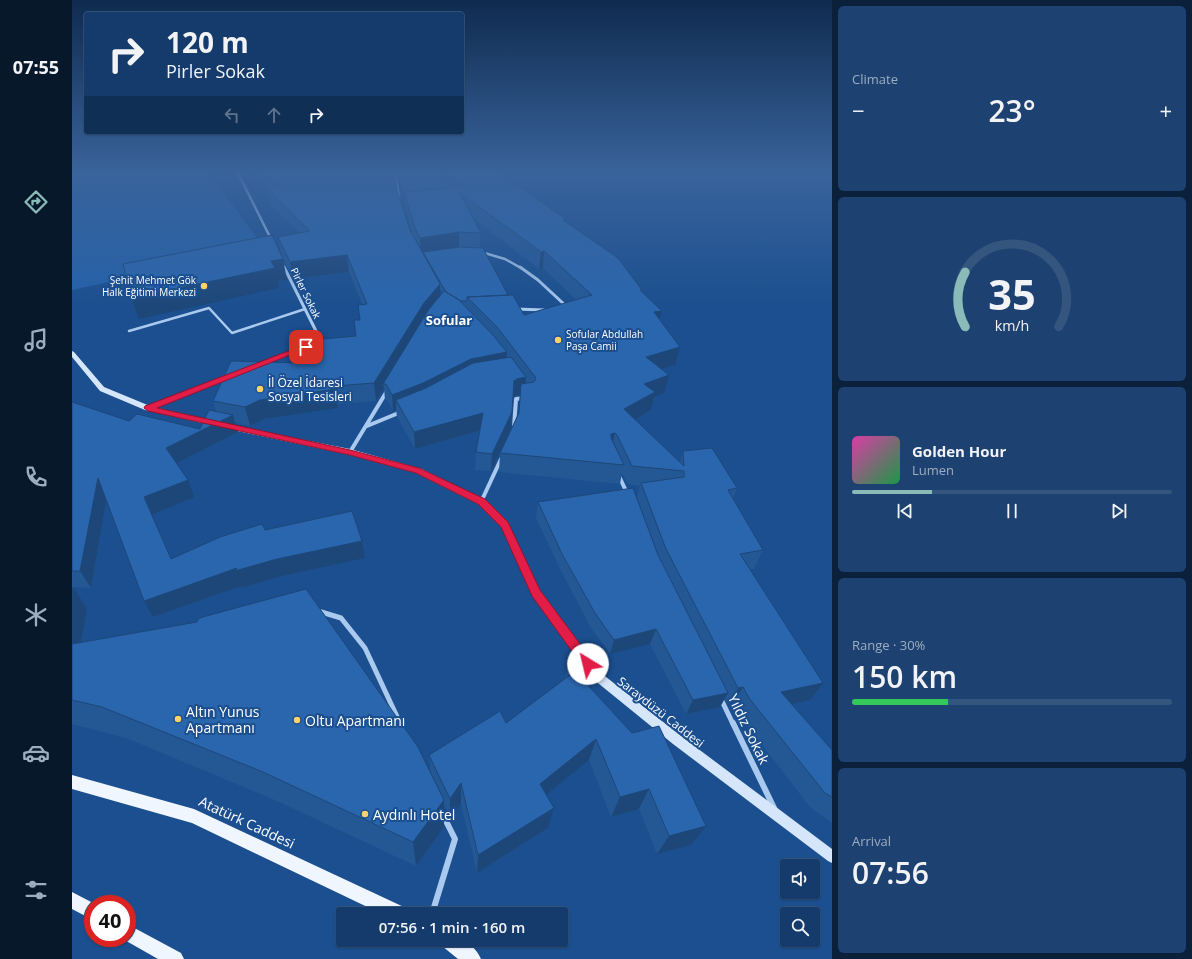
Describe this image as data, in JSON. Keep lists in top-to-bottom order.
{
  "streets": {
    "main road": ["Atatürk Caddesi"],
    "street": ["Pirler Sokak", "Saraydüzü Caddesi", "Yıldız Sokak"]
  },
  "crossings": [
    ["Saraydüzü Caddesi", "Yıldız Sokak"]
  ],
  "districts": ["Sofular"],
  "places": [
    "Şehit Mehmet Gök Halk Eğitimi Merkezi",
    "Sofular Abdullah Paşa Camii",
    "İl Özel İdaresi Sosyal Tesisleri",
    "Altın Yunus Apartmanı",
    "Oltu Apartmanı",
    "Aydınlı Hotel"
  ],
  "page": {
    "tabs": "07:55",
    "tile": [
      "Climate",
      ["Range · 30%", "150 km"],
      ["Arrival", "07:56"]
    ],
    "turn": ["120 m", "Pirler Sokak"],
    "heat": ["−", "23°", "+"],
    "song": ["Golden Hour", "Lumen"],
    "limit": "40",
    "trip": "07:56 · 1 min · 160 m",
    "gauge": ["35", "km/h"]
  }
}
